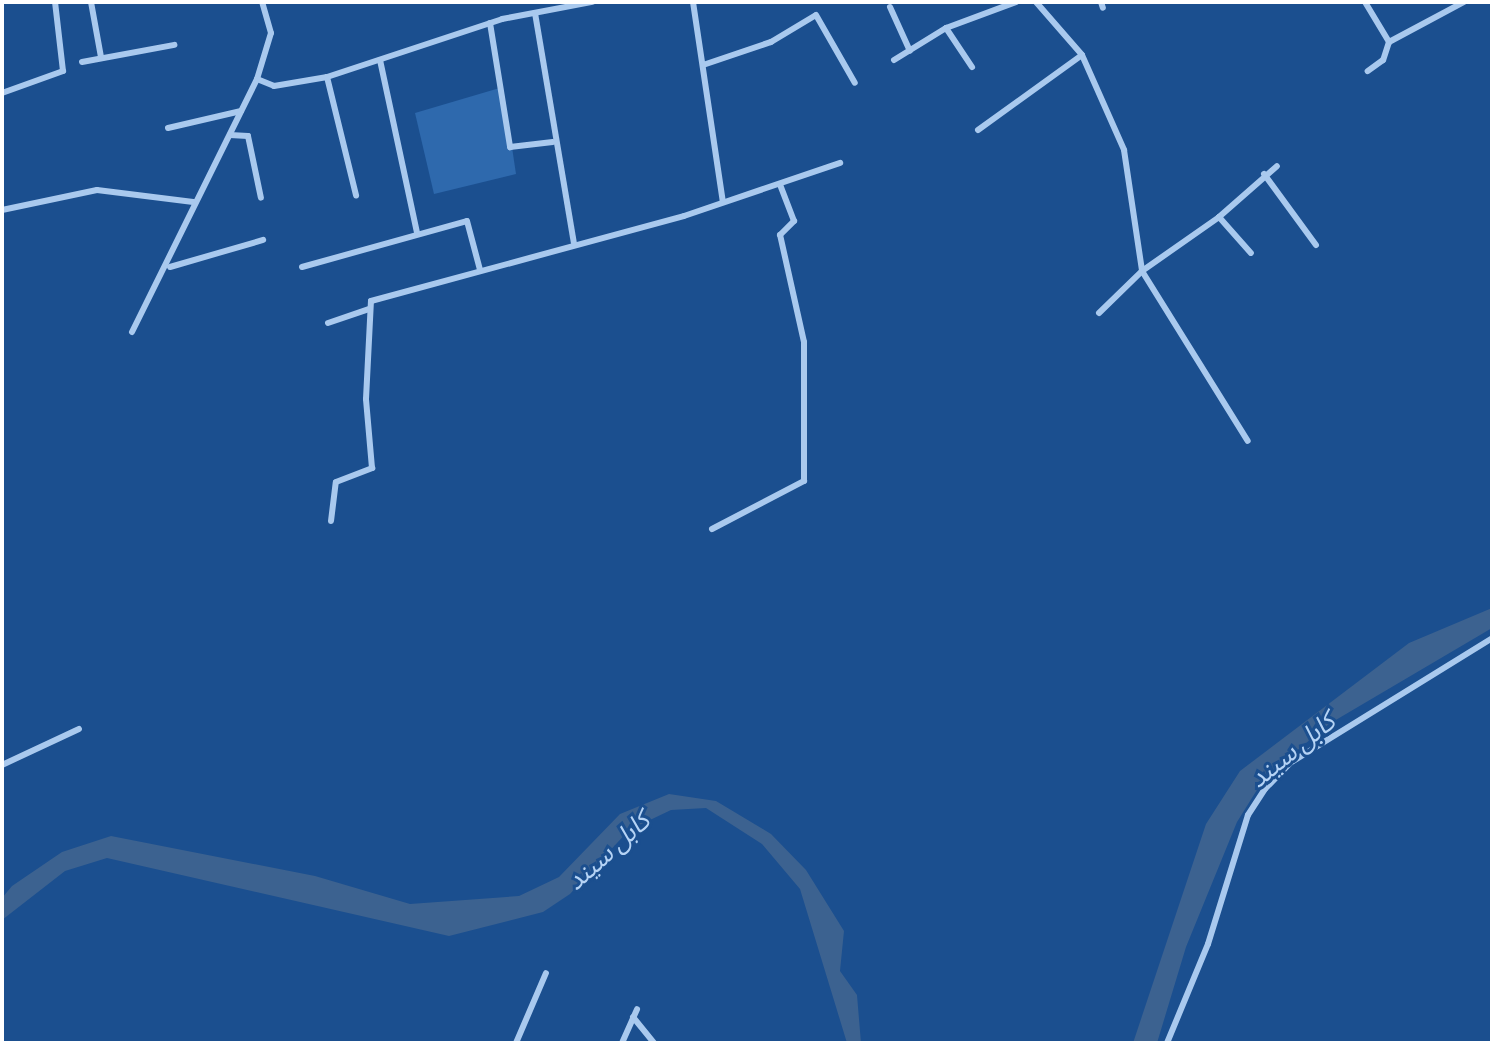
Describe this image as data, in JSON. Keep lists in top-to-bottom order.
{
  "water": ["کابل سيند"]
}
